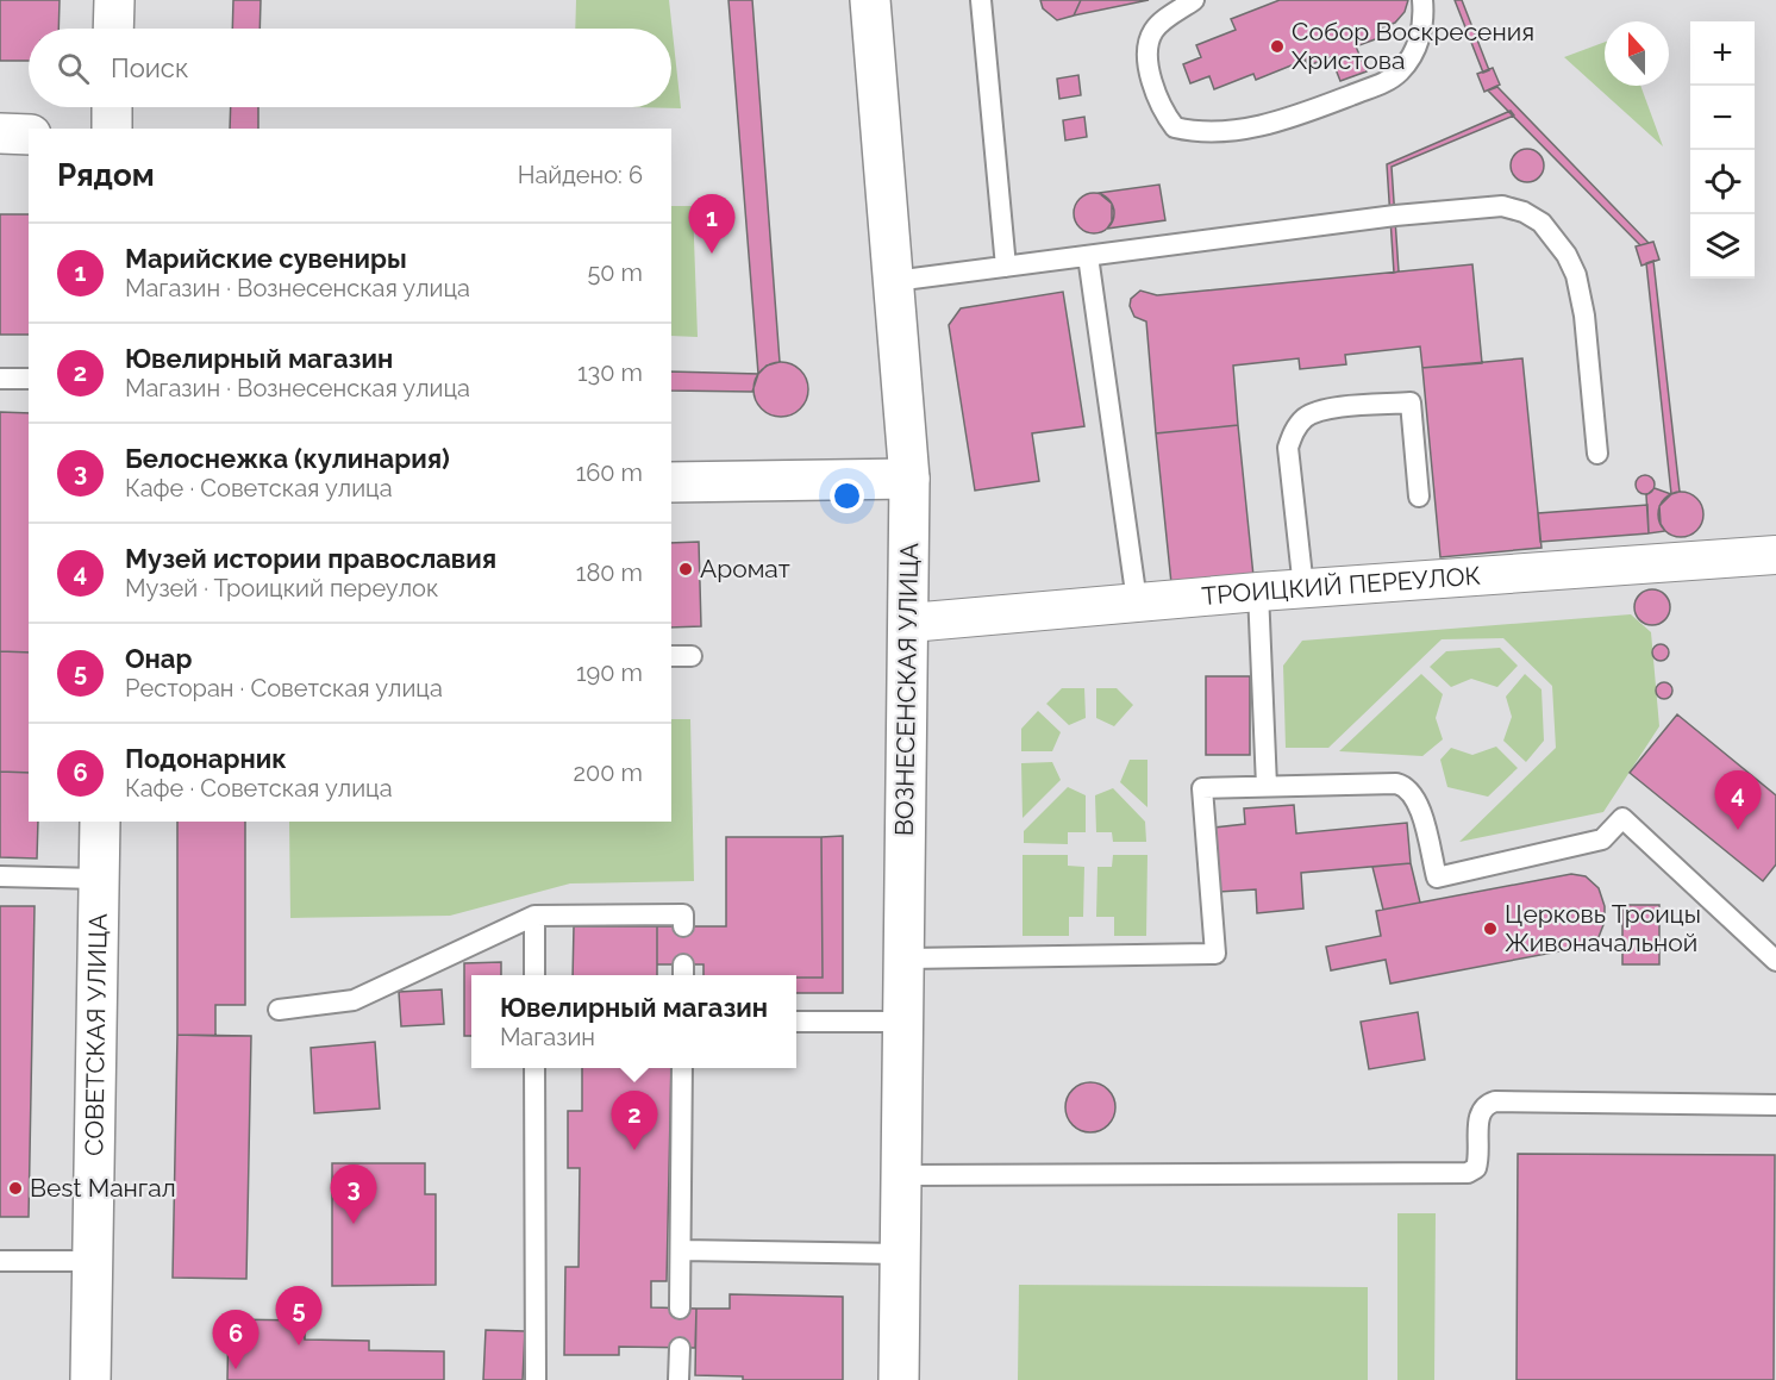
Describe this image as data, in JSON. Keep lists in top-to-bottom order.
{
  "streets": {
    "main road": ["ВОЗНЕСЕНСКАЯ УЛИЦА", "СОВЕТСКАЯ УЛИЦА"],
    "street": ["ТРОИЦКИЙ ПЕРЕУЛОК"]
  },
  "crossings": [
    ["ТРОИЦКИЙ ПЕРЕУЛОК", "ВОЗНЕСЕНСКАЯ УЛИЦА"]
  ],
  "places": [
    "Собор Воскресения Христова",
    "Аромат",
    "Церковь Троицы Живоначальной",
    "Best Мангал"
  ],
  "north": "top",
  "page": {
    "map_buttons": ["+", "−"],
    "search": "Поиск",
    "heading": ["Рядом", "Найдено: 6"],
    "pins": [
      "1",
      "4",
      "2",
      "3",
      "5",
      "6"
    ],
    "list": [
      {
        "mark": "1",
        "name": "Марийские сувениры",
        "note": "Магазин · Вознесенская улица",
        "value": "50 m"
      },
      {
        "mark": "2",
        "name": "Ювелирный магазин",
        "note": "Магазин · Вознесенская улица",
        "value": "130 m"
      },
      {
        "mark": "3",
        "name": "Белоснежка (кулинария)",
        "note": "Кафе · Советская улица",
        "value": "160 m"
      },
      {
        "mark": "4",
        "name": "Музей истории православия",
        "note": "Музей · Троицкий переулок",
        "value": "180 m"
      },
      {
        "mark": "5",
        "name": "Онар",
        "note": "Ресторан · Советская улица",
        "value": "190 m"
      },
      {
        "mark": "6",
        "name": "Подонарник",
        "note": "Кафе · Советская улица",
        "value": "200 m"
      }
    ],
    "popup": ["Ювелирный магазин", "Магазин"]
  }
}
